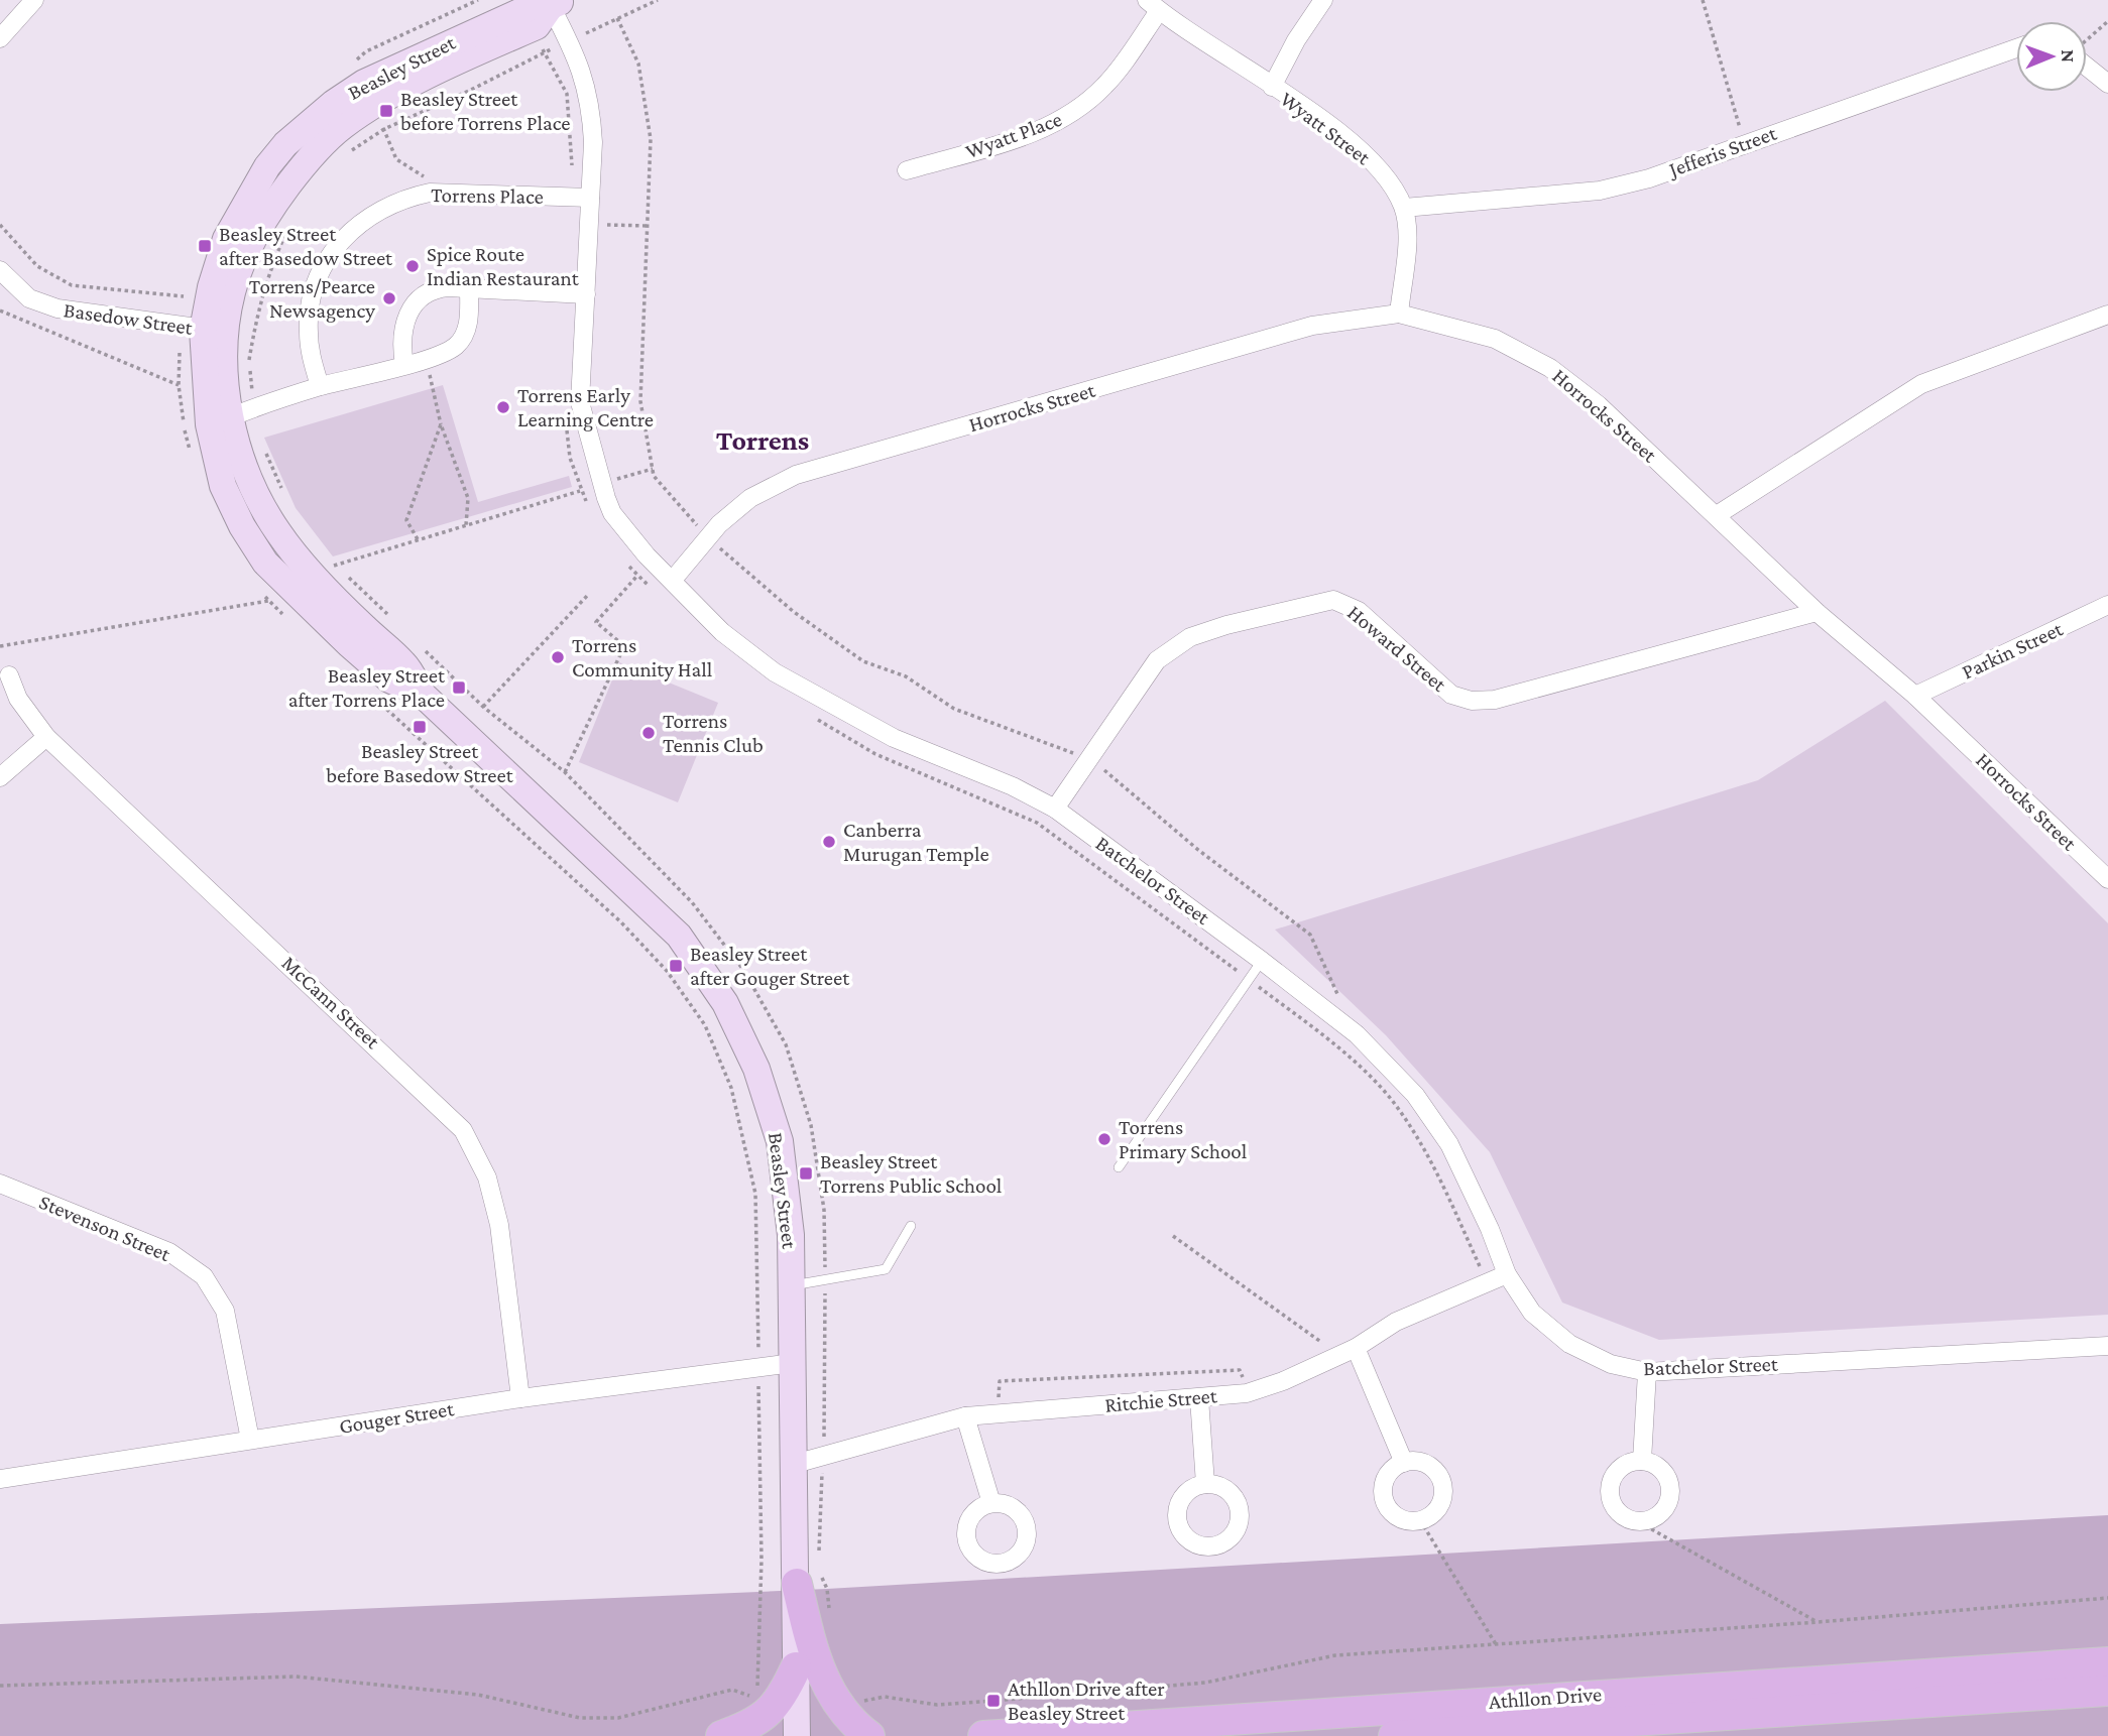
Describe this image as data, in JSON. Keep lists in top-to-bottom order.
{
  "streets": {
    "main road": ["Beasley Street", "Athllon Drive"],
    "street": [
      "Wyatt Street",
      "Wyatt Place",
      "Jefferis Street",
      "Torrens Place",
      "Basedow Street",
      "Horrocks Street",
      "Howard Street",
      "Parkin Street",
      "Batchelor Street",
      "McCann Street",
      "Stevenson Street",
      "Ritchie Street",
      "Gouger Street"
    ]
  },
  "crossings": [
    ["Beasley Street", "Basedow Street"],
    ["Beasley Street", "Batchelor Street"],
    ["Beasley Street", "Ritchie Street"],
    ["Beasley Street", "Gouger Street"],
    ["Wyatt Street", "Wyatt Place"],
    ["Wyatt Street", "Jefferis Street"],
    ["Wyatt Street", "Horrocks Street"],
    ["Torrens Place", "Batchelor Street"],
    ["Horrocks Street", "Howard Street"],
    ["Horrocks Street", "Parkin Street"],
    ["Horrocks Street", "Batchelor Street"],
    ["Howard Street", "Batchelor Street"],
    ["Batchelor Street", "Ritchie Street"],
    ["McCann Street", "Gouger Street"],
    ["Stevenson Street", "Gouger Street"]
  ],
  "districts": ["Torrens"],
  "places": {
    "transit": [
      "Beasley Street before Torrens Place",
      "Beasley Street after Basedow Street",
      "Beasley Street after Torrens Place",
      "Beasley Street before Basedow Street",
      "Beasley Street after Gouger Street",
      "Beasley Street Torrens Public School",
      "Athllon Drive after Beasley Street"
    ],
    "other": [
      "Spice Route Indian Restaurant",
      "Torrens/Pearce Newsagency",
      "Torrens Early Learning Centre",
      "Torrens Community Hall",
      "Torrens Tennis Club",
      "Canberra Murugan Temple",
      "Torrens Primary School"
    ]
  },
  "north": "right"
}
